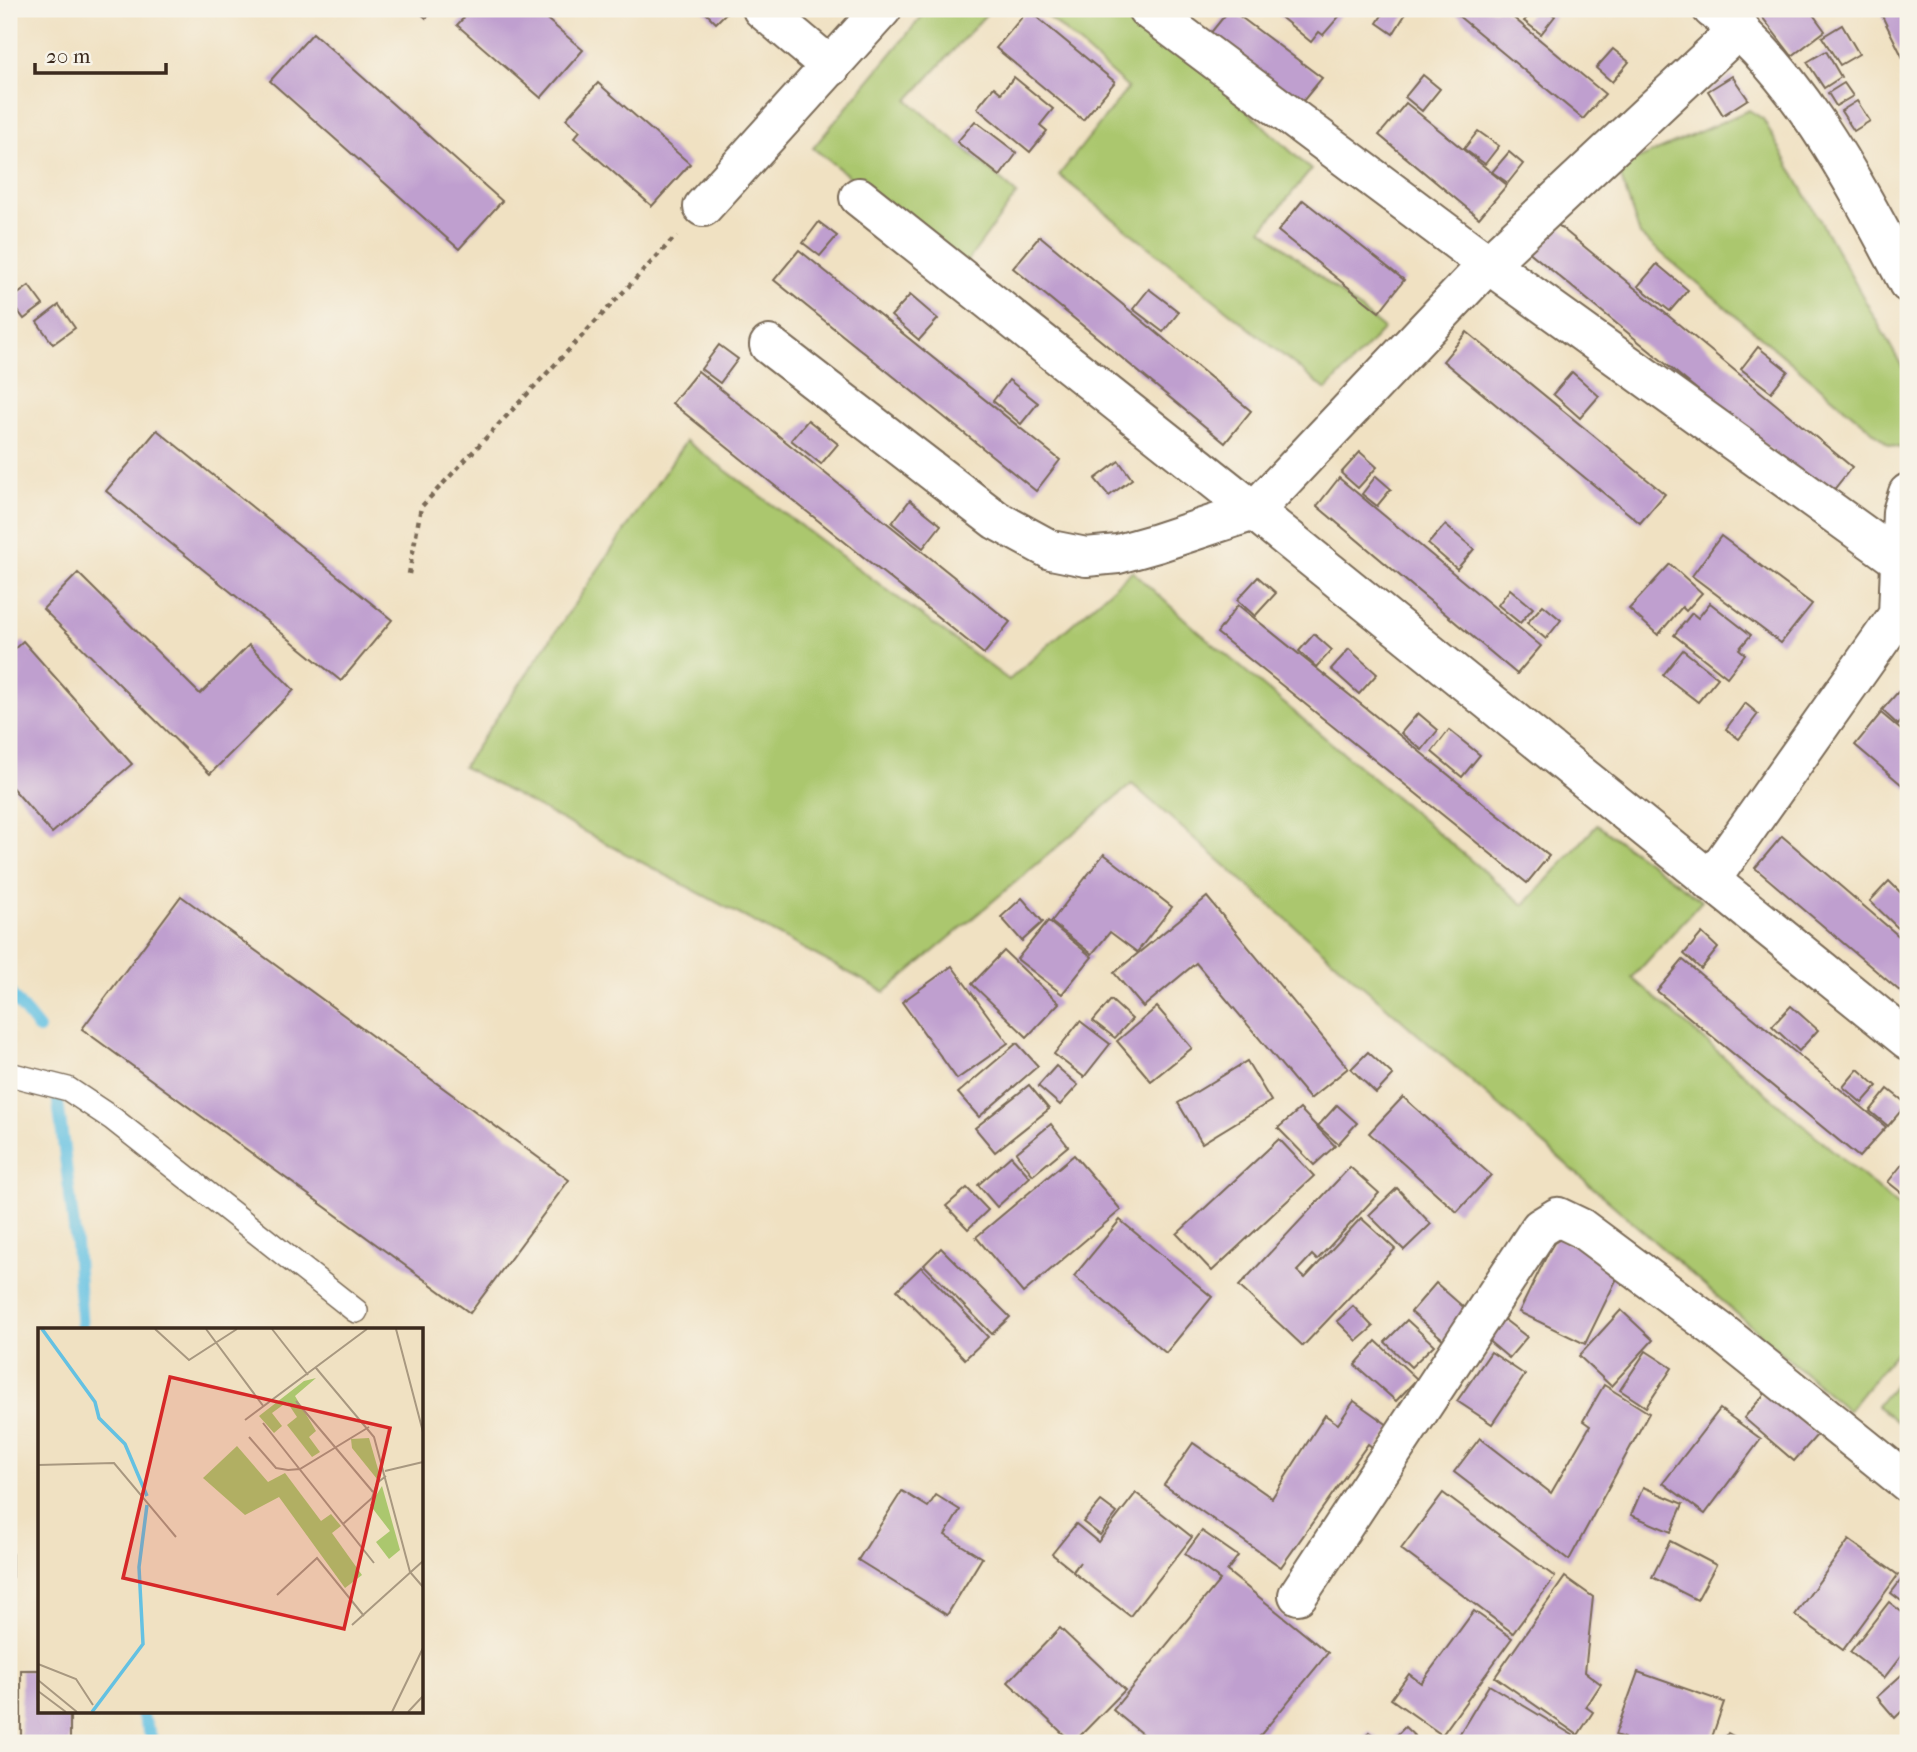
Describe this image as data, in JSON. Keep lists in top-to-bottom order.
{
  "scale_bar": "20 m"
}
